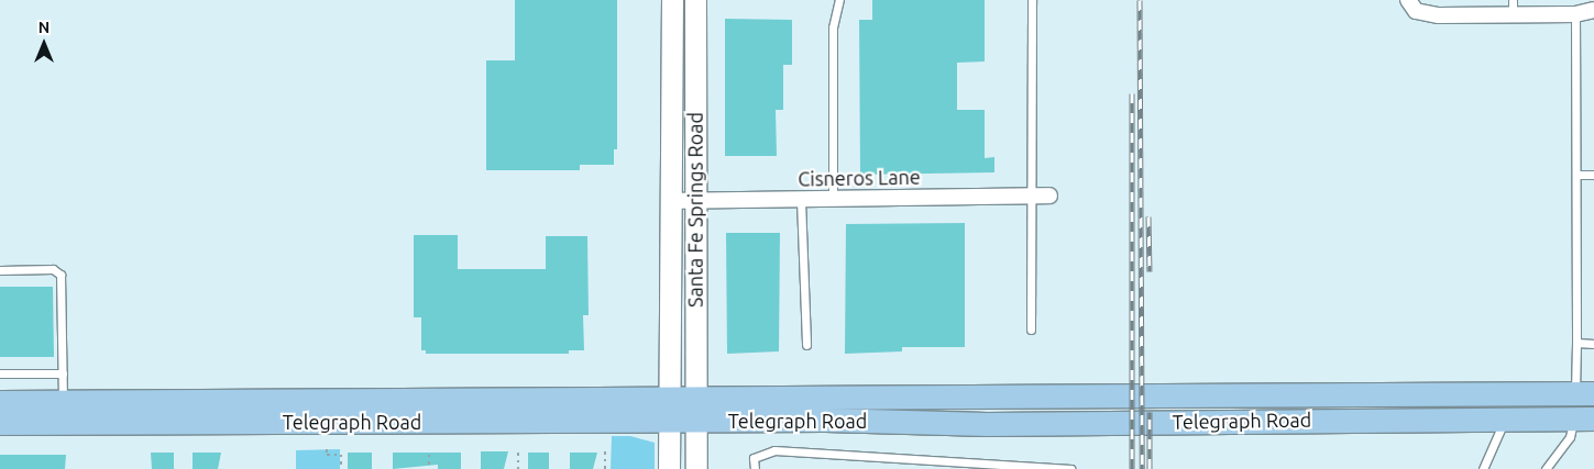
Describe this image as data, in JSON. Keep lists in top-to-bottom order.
{
  "streets": {
    "main road": ["Santa Fe Springs Road", "Telegraph Road"],
    "street": ["Cisneros Lane"]
  },
  "crossings": [
    ["Cisneros Lane", "Santa Fe Springs Road"],
    ["Santa Fe Springs Road", "Telegraph Road"]
  ],
  "north": "top"
}
